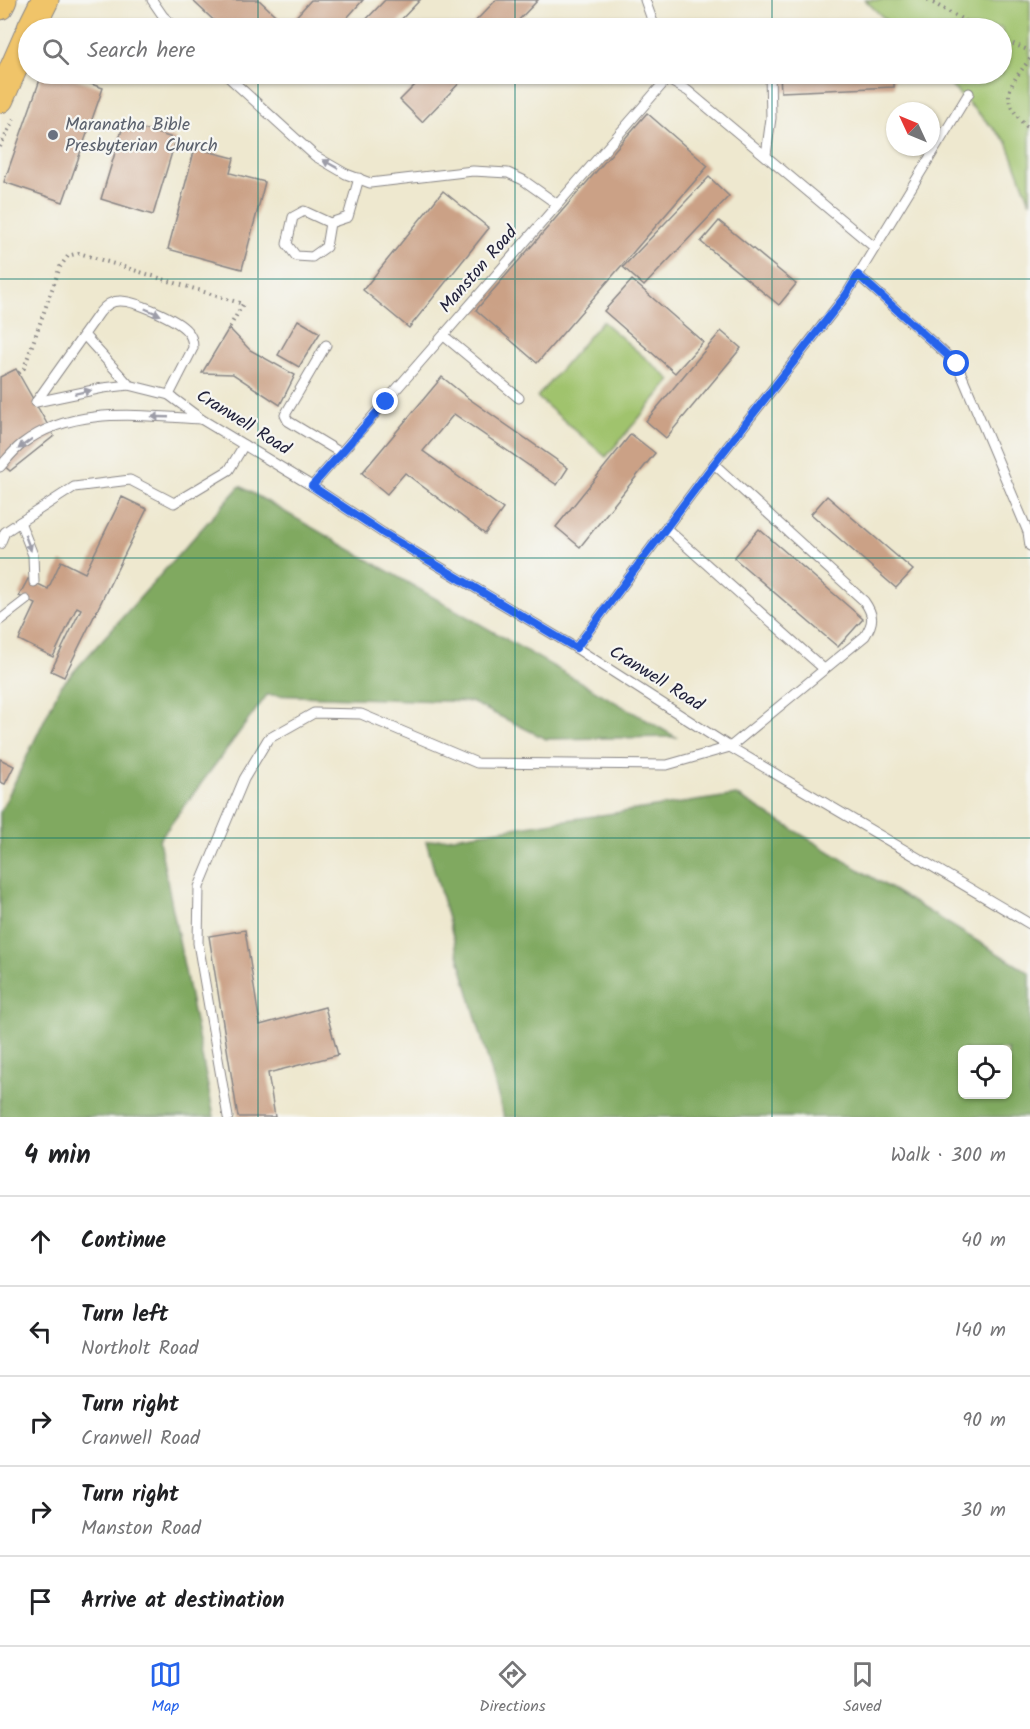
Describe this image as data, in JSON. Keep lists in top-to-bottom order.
{
  "streets": {
    "lane": ["Manston Road", "Cranwell Road"]
  },
  "crossings": [
    ["Manston Road", "Cranwell Road"]
  ],
  "places": ["Maranatha Bible Presbyterian Church"],
  "north": "top left",
  "page": {
    "search": "Search here",
    "heading": ["4 min", "Walk · 300 m"],
    "list": [
      ["Continue", "40 m"],
      ["Turn left", "Northolt Road", "140 m"],
      ["Turn right", "Cranwell Road", "90 m"],
      ["Turn right", "Manston Road", "30 m"],
      "Arrive at destination"
    ],
    "nav": ["Map", "Directions", "Saved"]
  }
}
